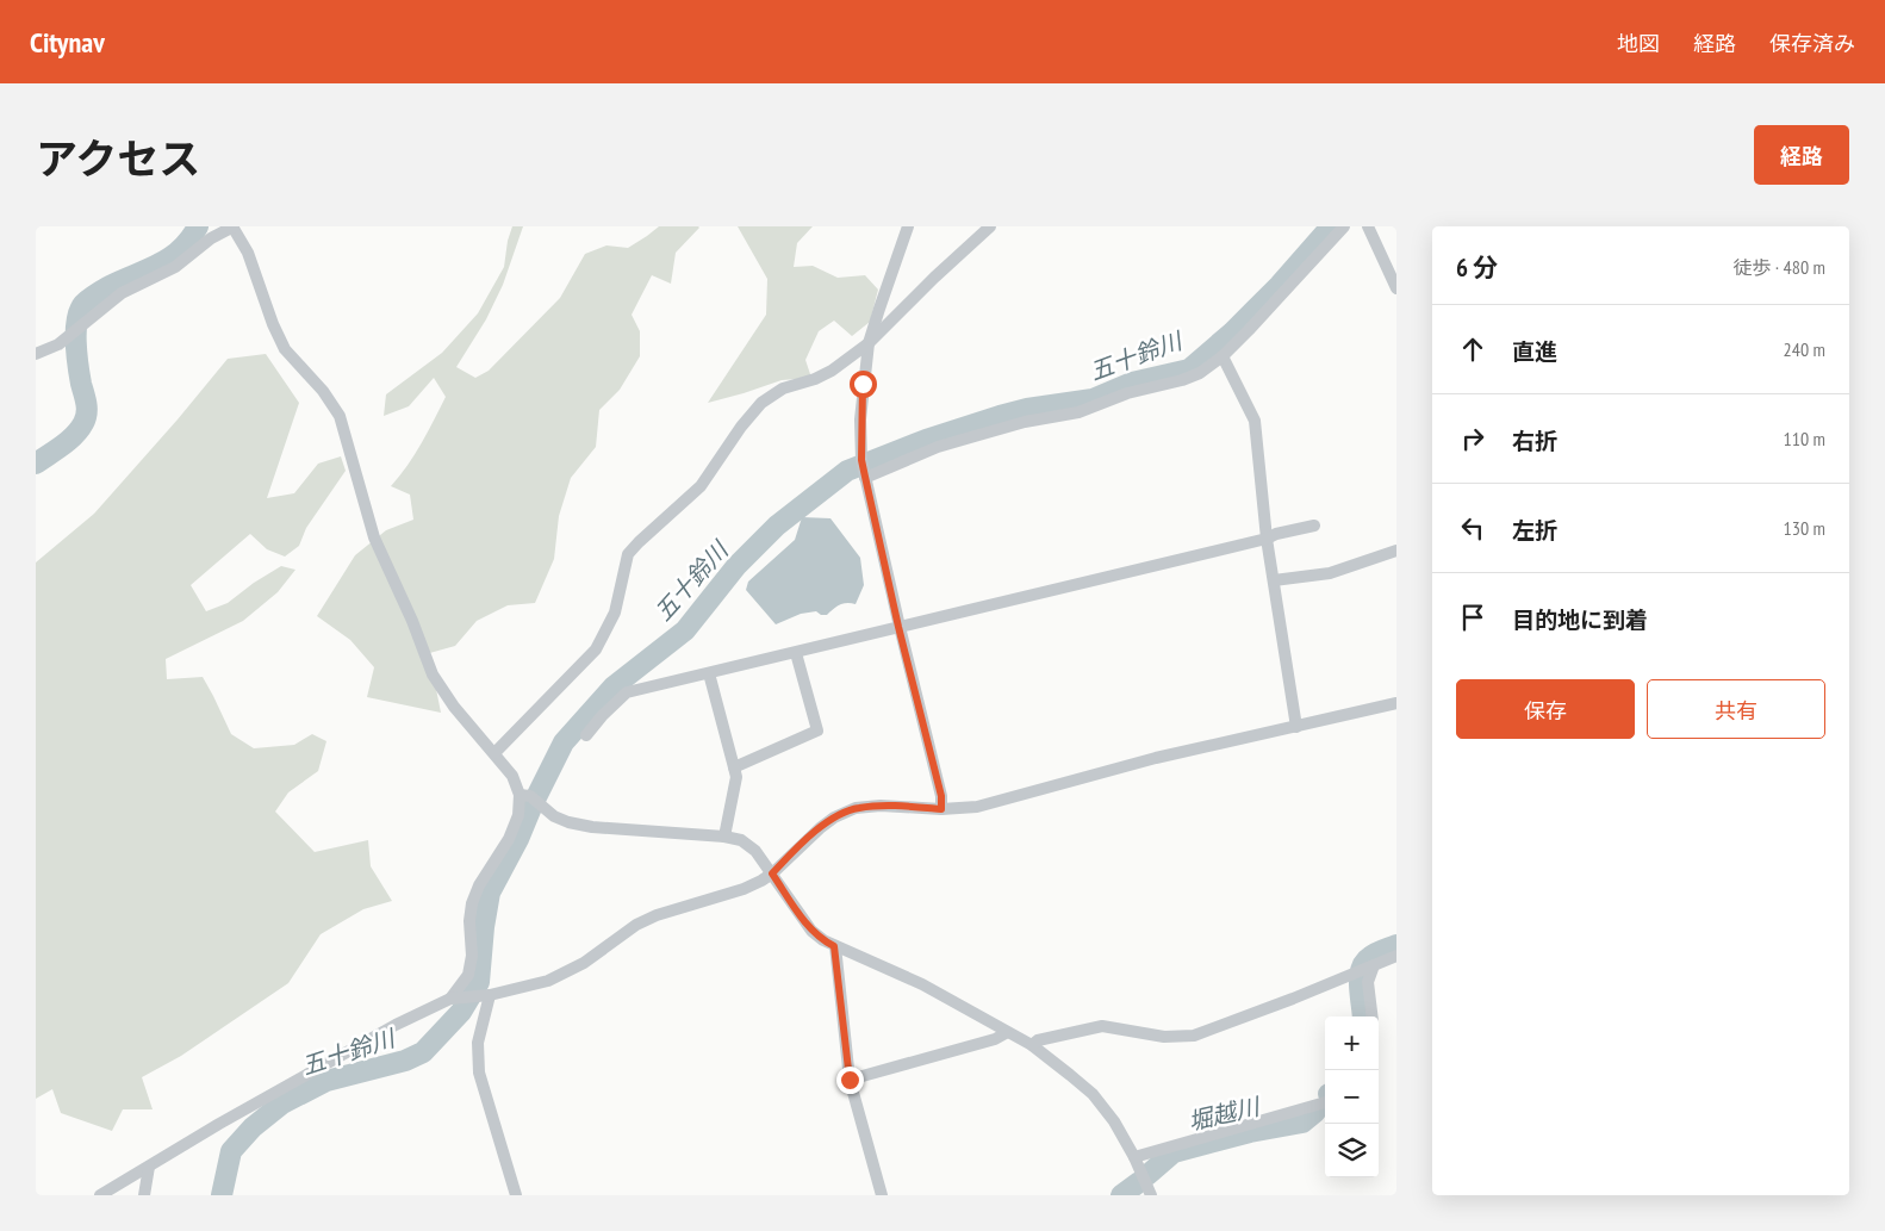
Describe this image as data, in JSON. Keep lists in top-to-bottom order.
{
  "water": ["五十鈴川", "堀越川"],
  "page": {
    "header": "Citynav",
    "nav": ["地図", "経路", "保存済み"],
    "title": "アクセス",
    "buttons": [
      "経路",
      ["保存", "共有"]
    ],
    "heading": ["6 分", "徒歩 · 480 m"],
    "list": [
      ["直進", "240 m"],
      ["右折", "110 m"],
      ["左折", "130 m"],
      "目的地に到着"
    ],
    "map_buttons": ["+", "−"]
  }
}
